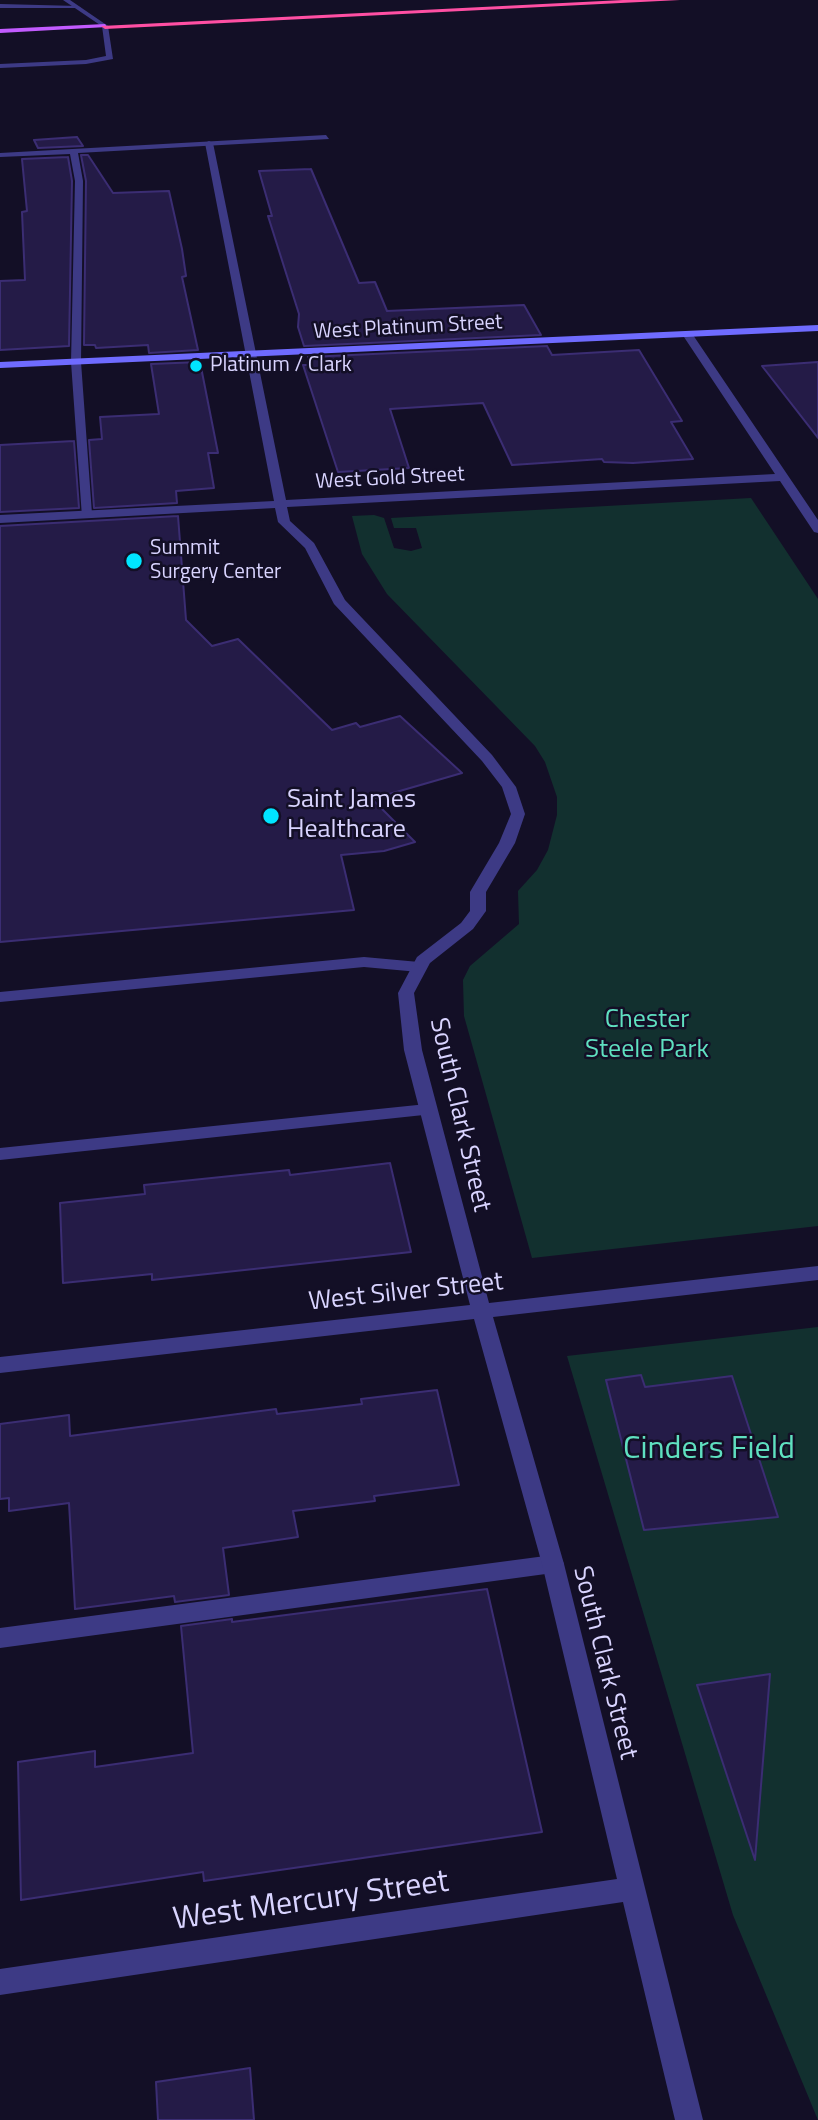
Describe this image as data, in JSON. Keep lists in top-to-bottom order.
{
  "streets": {
    "street": [
      "West Platinum Street",
      "West Gold Street",
      "South Clark Street",
      "West Silver Street",
      "West Mercury Street"
    ]
  },
  "crossings": [
    ["West Platinum Street", "South Clark Street"],
    ["West Gold Street", "South Clark Street"],
    ["South Clark Street", "West Silver Street"],
    ["South Clark Street", "West Mercury Street"]
  ],
  "parks": ["Chester Steele Park", "Cinders Field"],
  "places": ["Platinum / Clark", "Summit Surgery Center", "Saint James Healthcare"]
}
